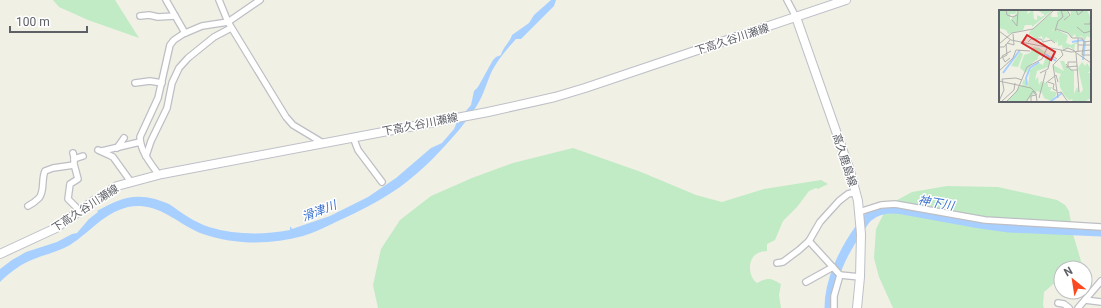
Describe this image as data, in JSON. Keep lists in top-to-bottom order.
{
  "streets": {
    "main road": ["下高久谷川瀬線", "高久鹿島線"]
  },
  "crossings": [
    ["下高久谷川瀬線", "高久鹿島線"]
  ],
  "water": ["神下川", "滑津川"],
  "scale_bar": "100 m",
  "north": "top left"
}
